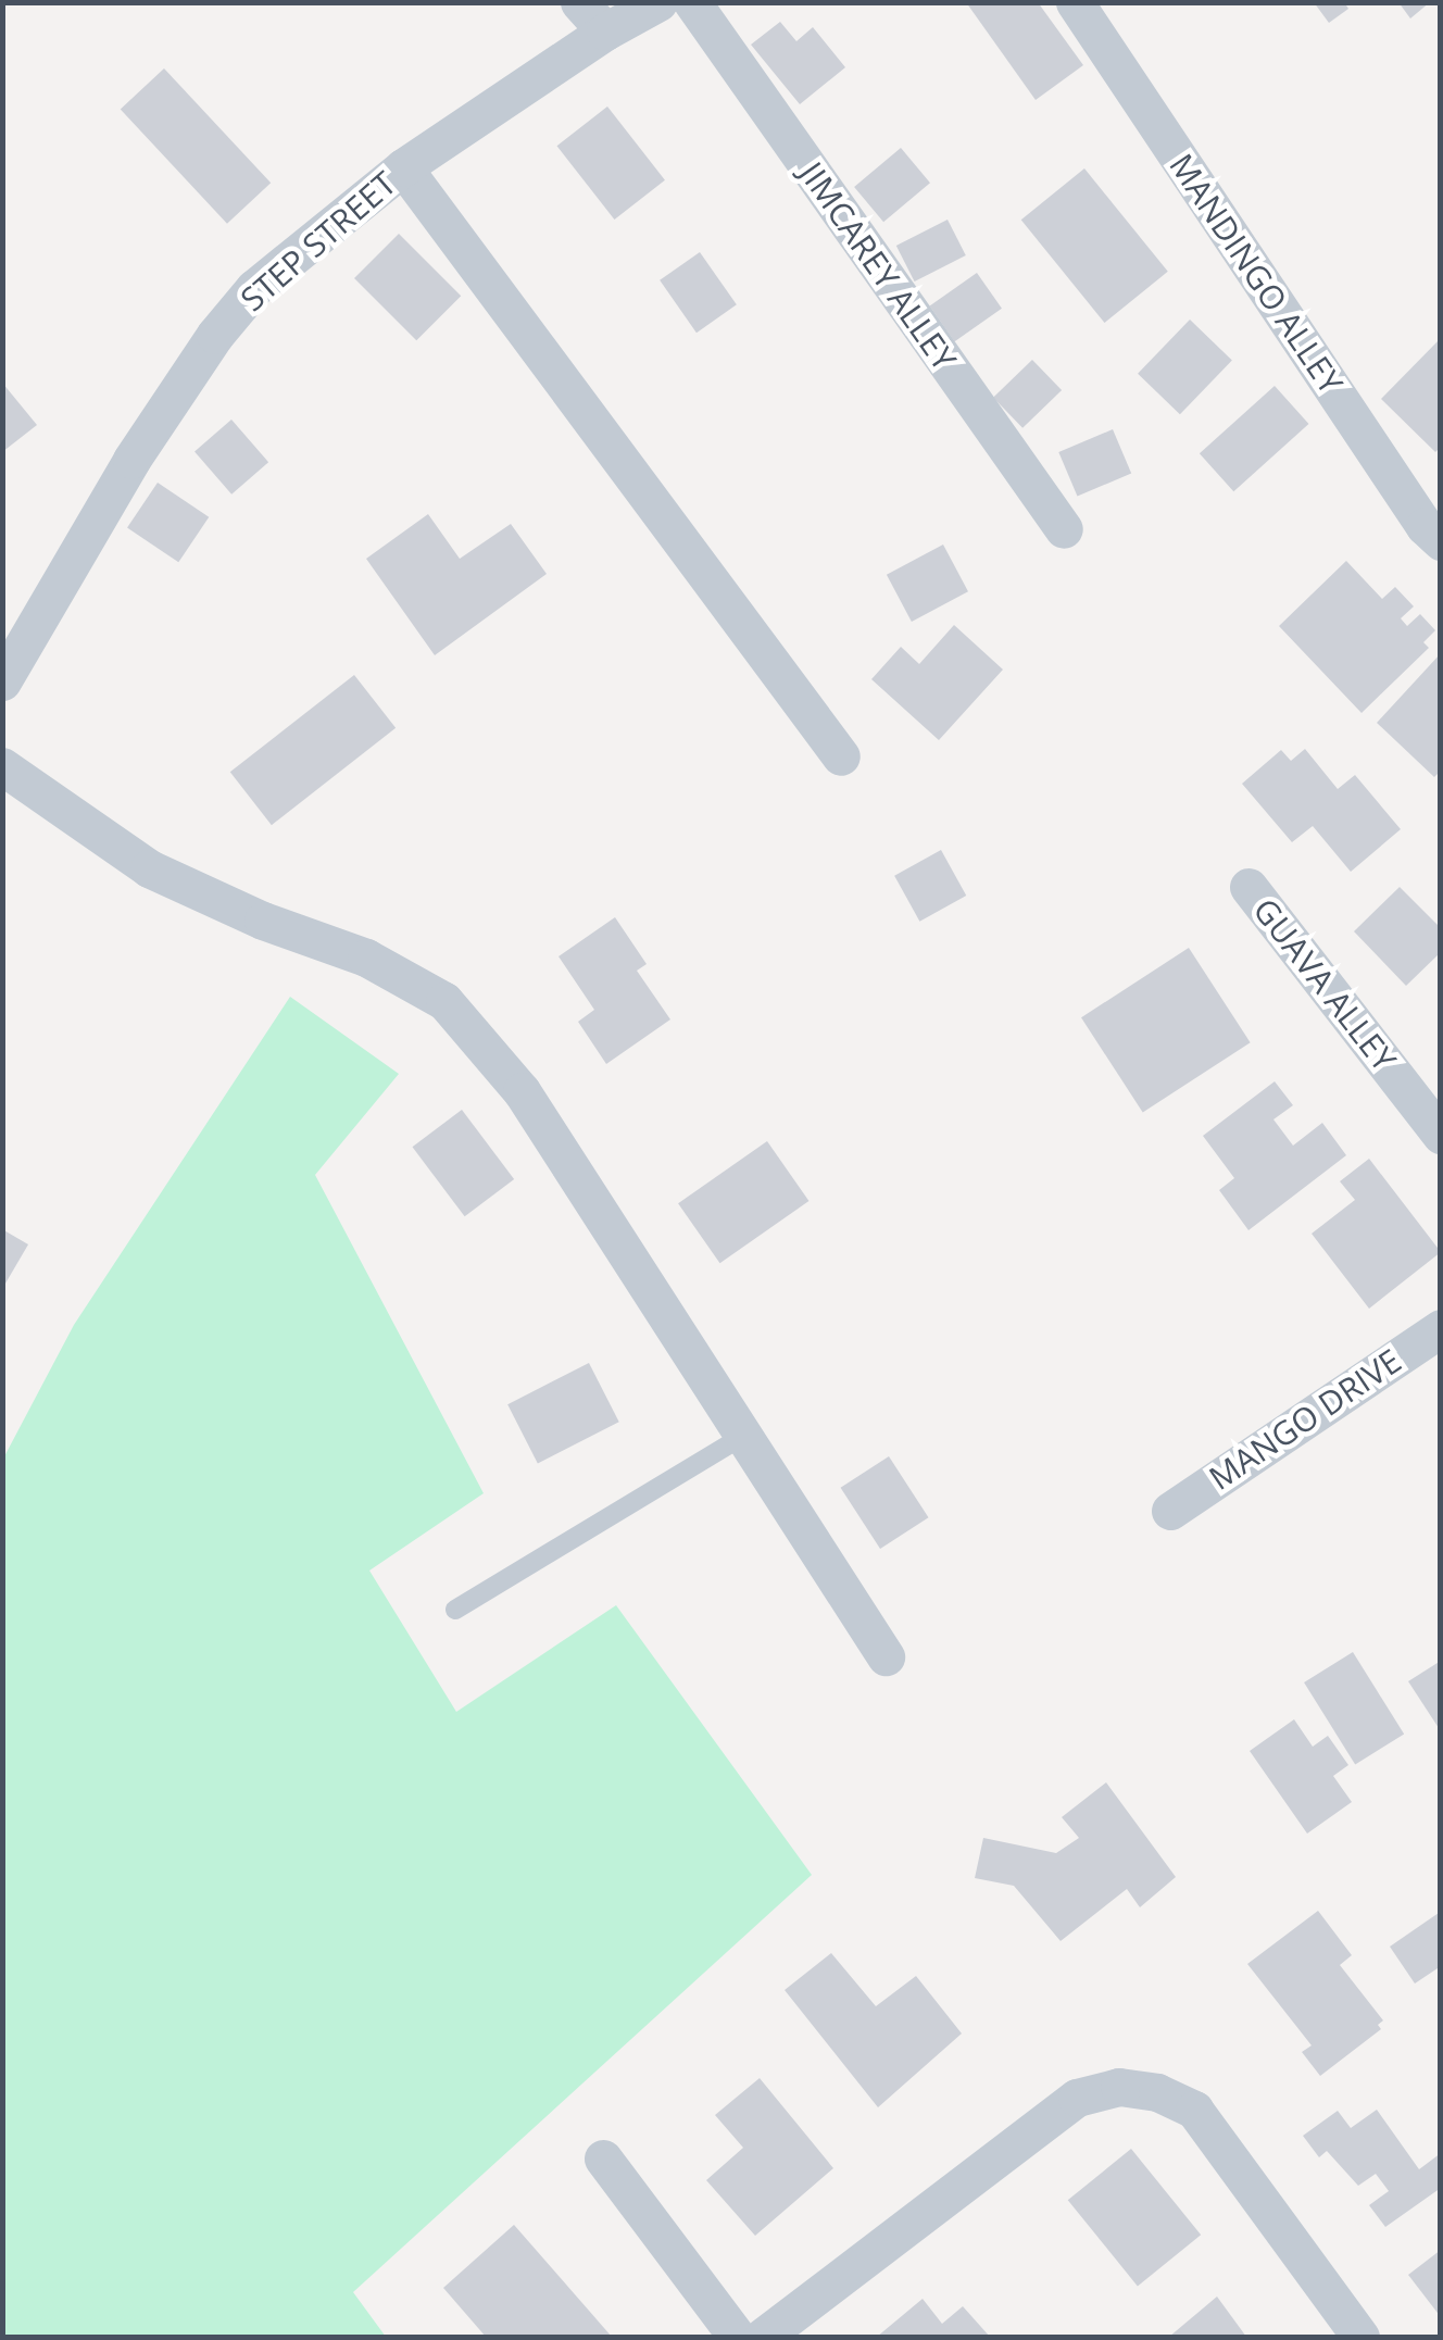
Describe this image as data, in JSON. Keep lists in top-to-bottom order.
{
  "streets": {
    "street": [
      "STEP STREET",
      "JIMCAREY ALLEY",
      "MANDINGO ALLEY",
      "GUAVA ALLEY",
      "MANGO DRIVE"
    ]
  }
}
